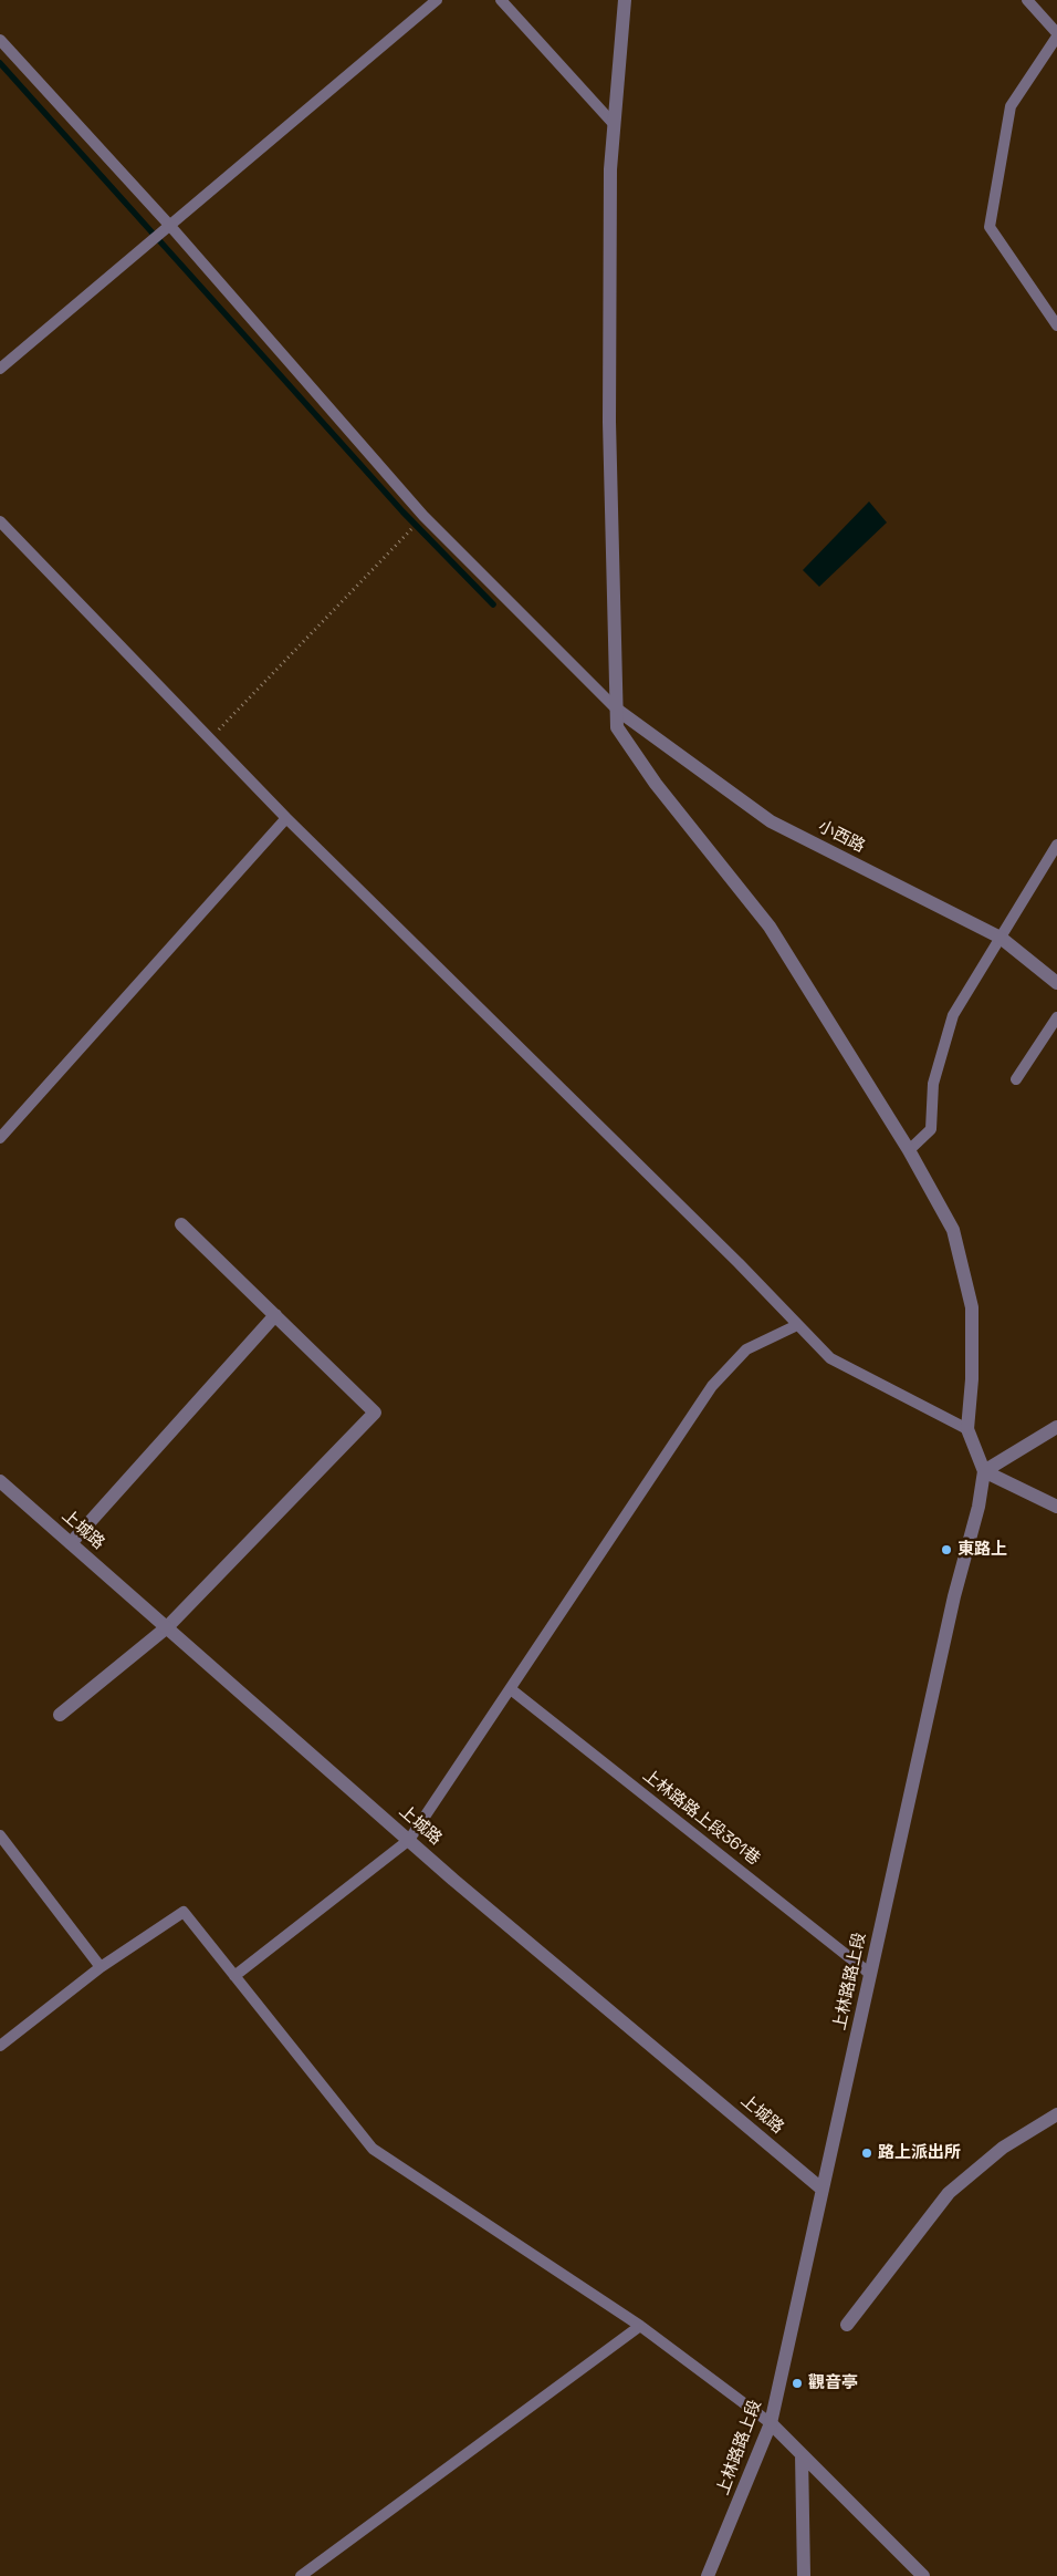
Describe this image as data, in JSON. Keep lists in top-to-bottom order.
{
  "streets": {
    "street": ["小西路", "上城路", "上林路路上段"],
    "lane": ["上林路路上段361巷"]
  },
  "crossings": [
    ["上城路", "上林路路上段"],
    ["上林路路上段361巷", "上林路路上段"]
  ],
  "places": ["東路上", "路上派出所", "觀音亭"]
}
